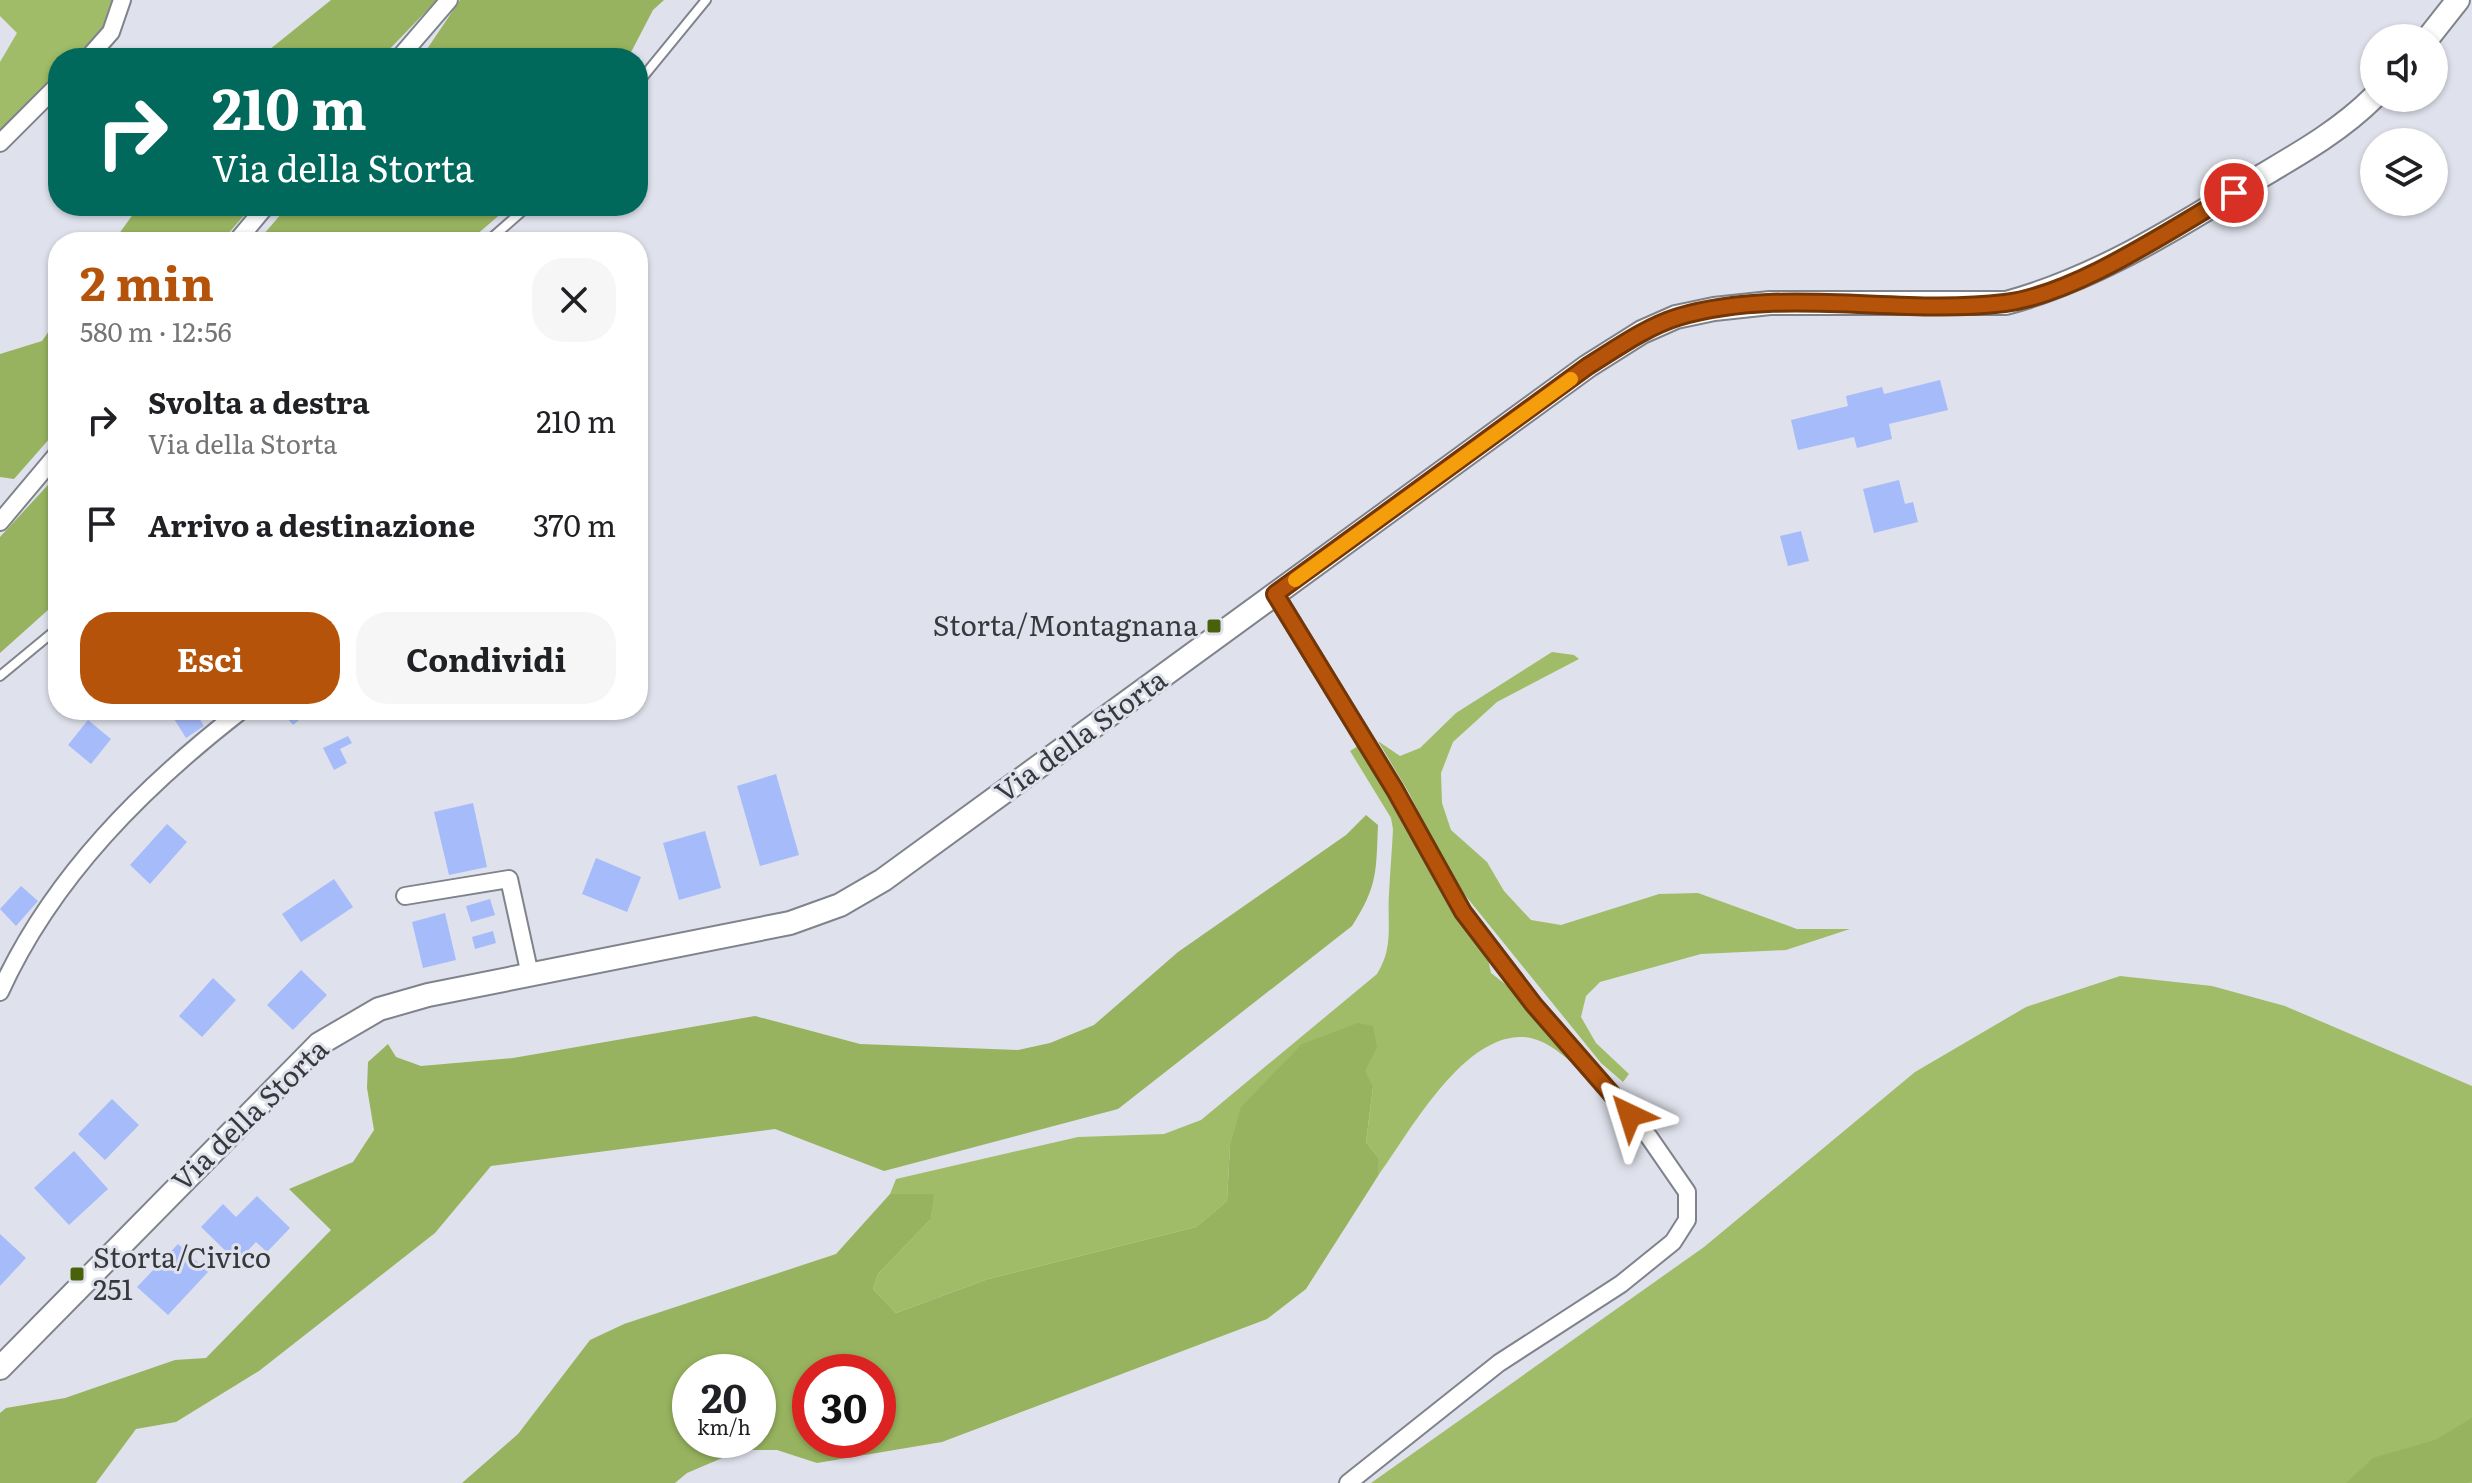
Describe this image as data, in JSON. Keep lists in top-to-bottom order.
{
  "streets": {
    "main road": ["Via della Storta"]
  },
  "places": {
    "transit": ["Storta/Montagnana", "Storta/Civico 251"]
  },
  "page": {
    "turn": ["210 m", "Via della Storta"],
    "heading": ["2 min", "580 m · 12:56"],
    "list": [
      {
        "name": "Svolta a destra",
        "note": "Via della Storta",
        "value": "210 m"
      },
      {
        "name": "Arrivo a destinazione",
        "value": "370 m"
      }
    ],
    "buttons": ["Esci", "Condividi"],
    "speed": "20 km/h",
    "limit": "30"
  }
}
